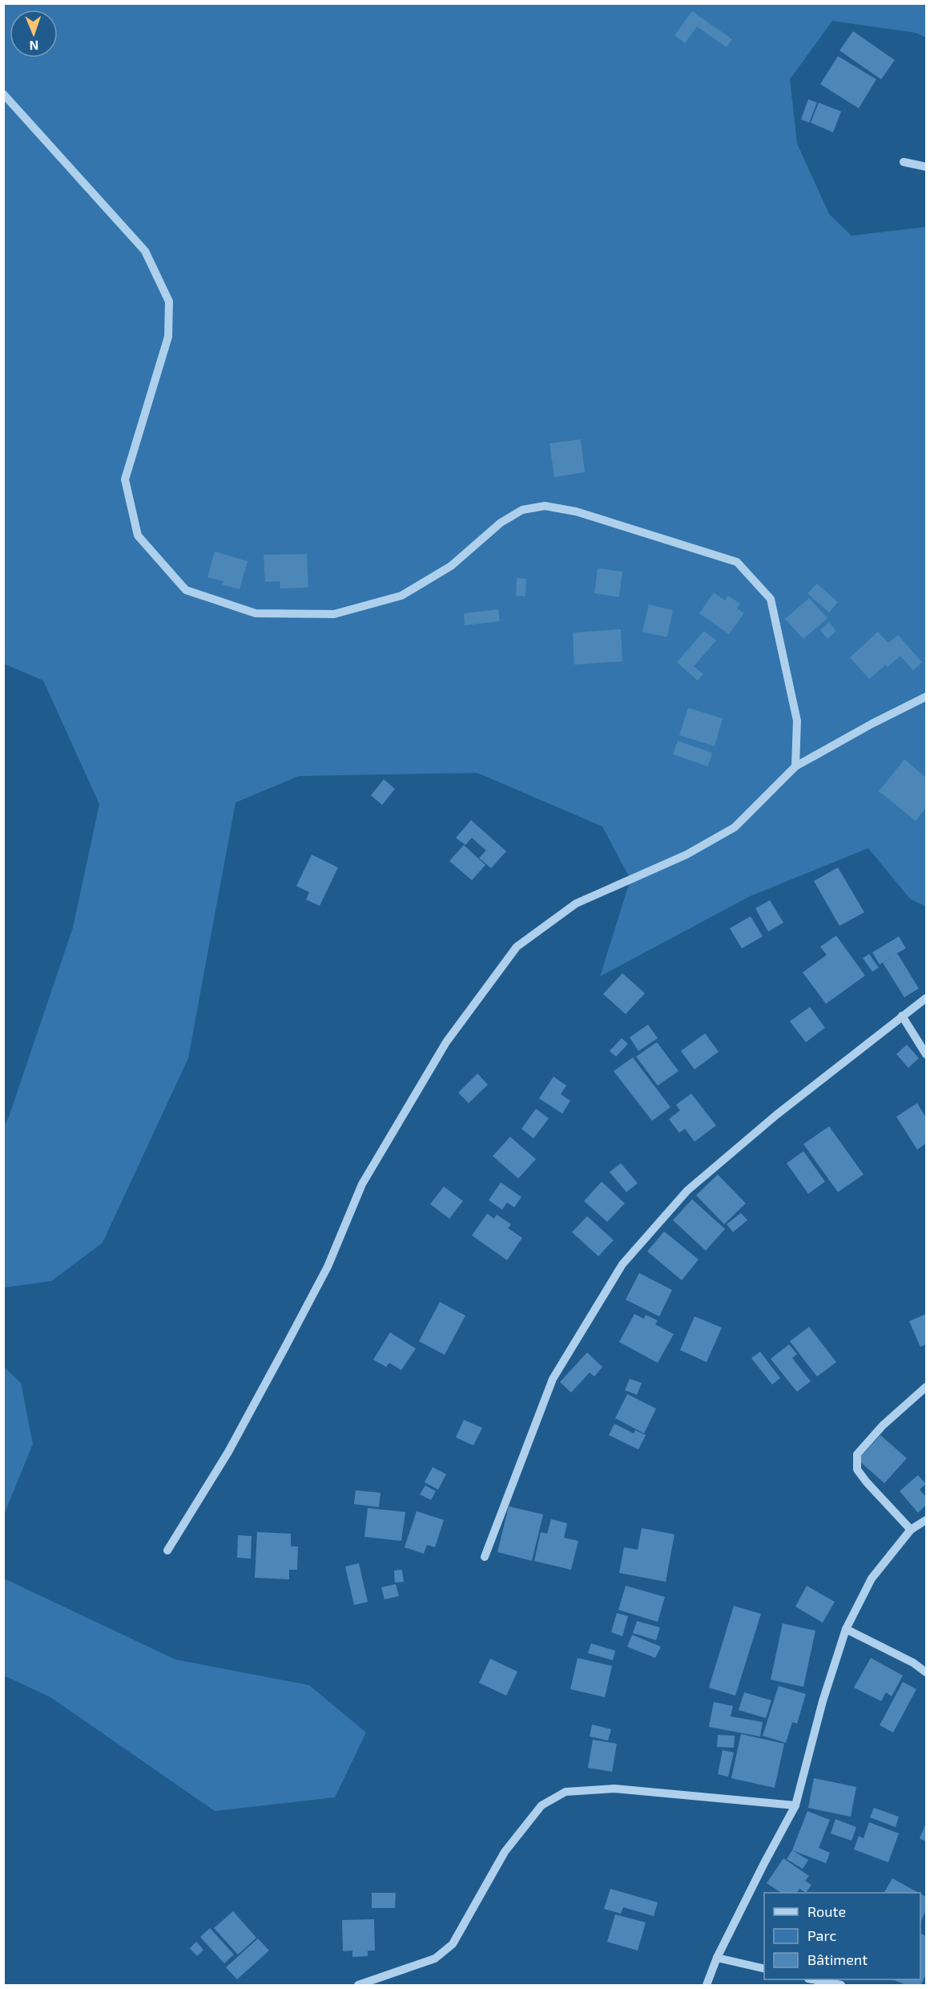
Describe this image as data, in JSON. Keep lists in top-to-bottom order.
{
  "legend": ["Route", "Parc", "Bâtiment"],
  "north": "bottom"
}
